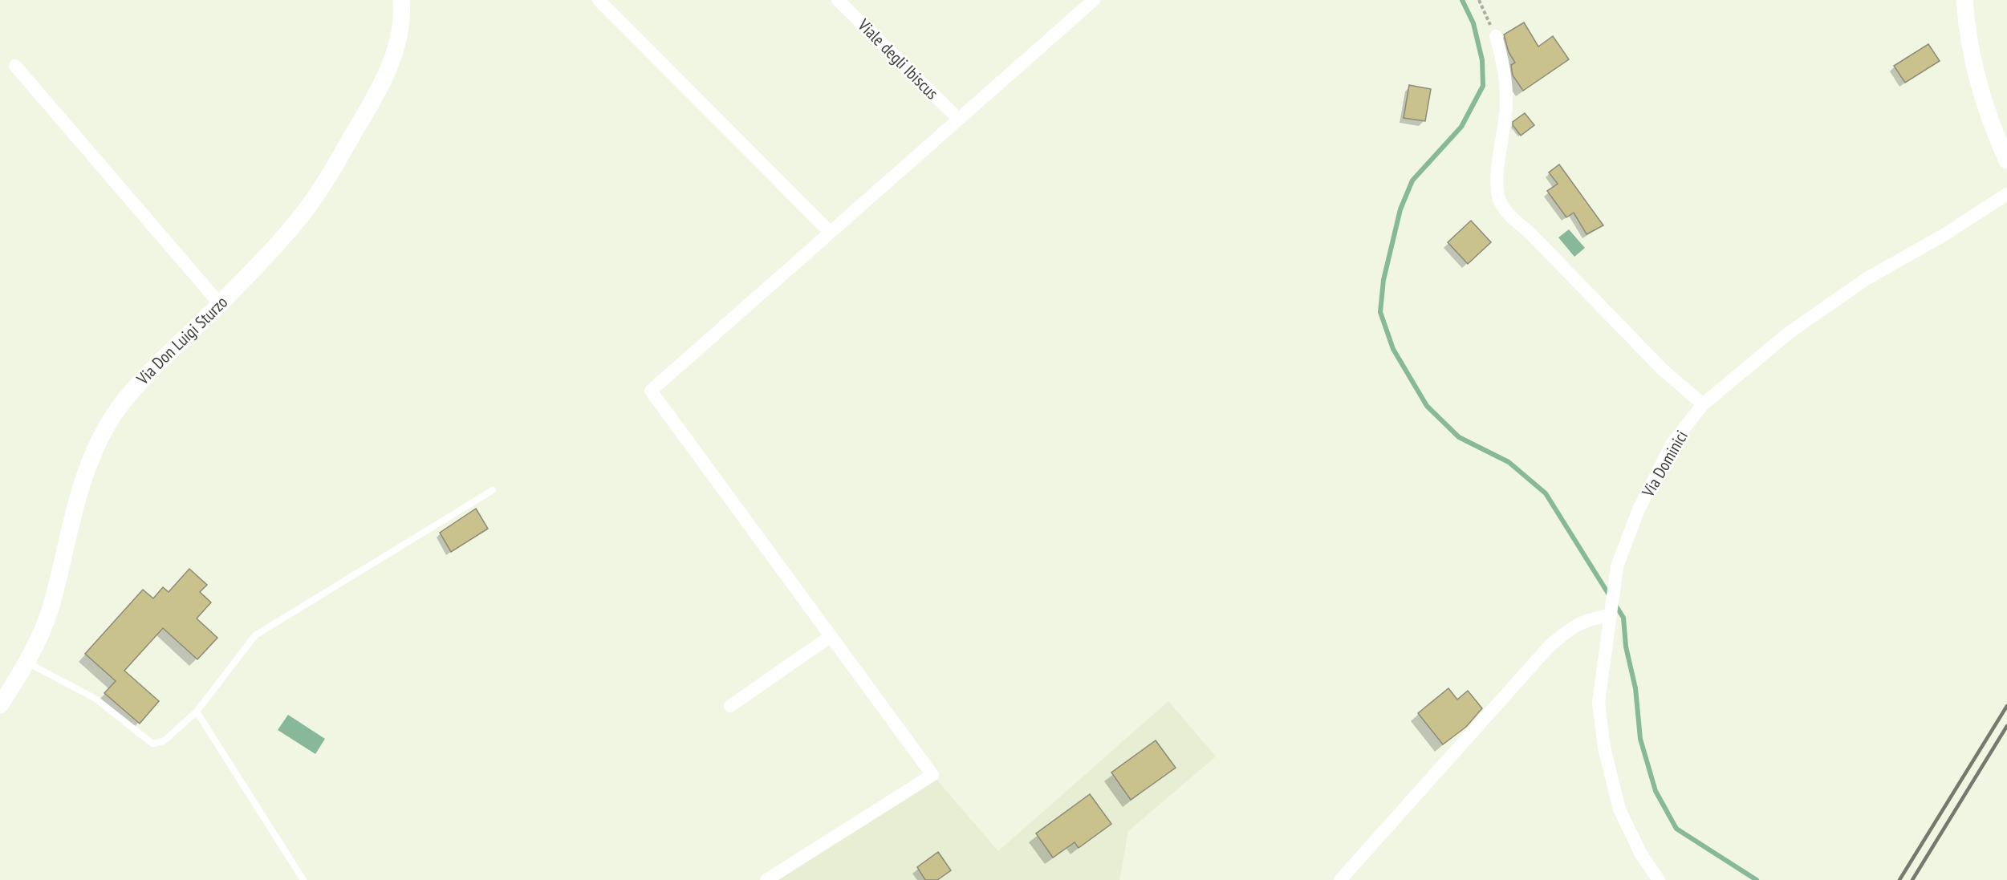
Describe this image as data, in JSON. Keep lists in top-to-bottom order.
{
  "streets": {
    "street": ["Viale degli Ibiscus", "Via Don Luigi Sturzo", "Via Dominici"]
  }
}
